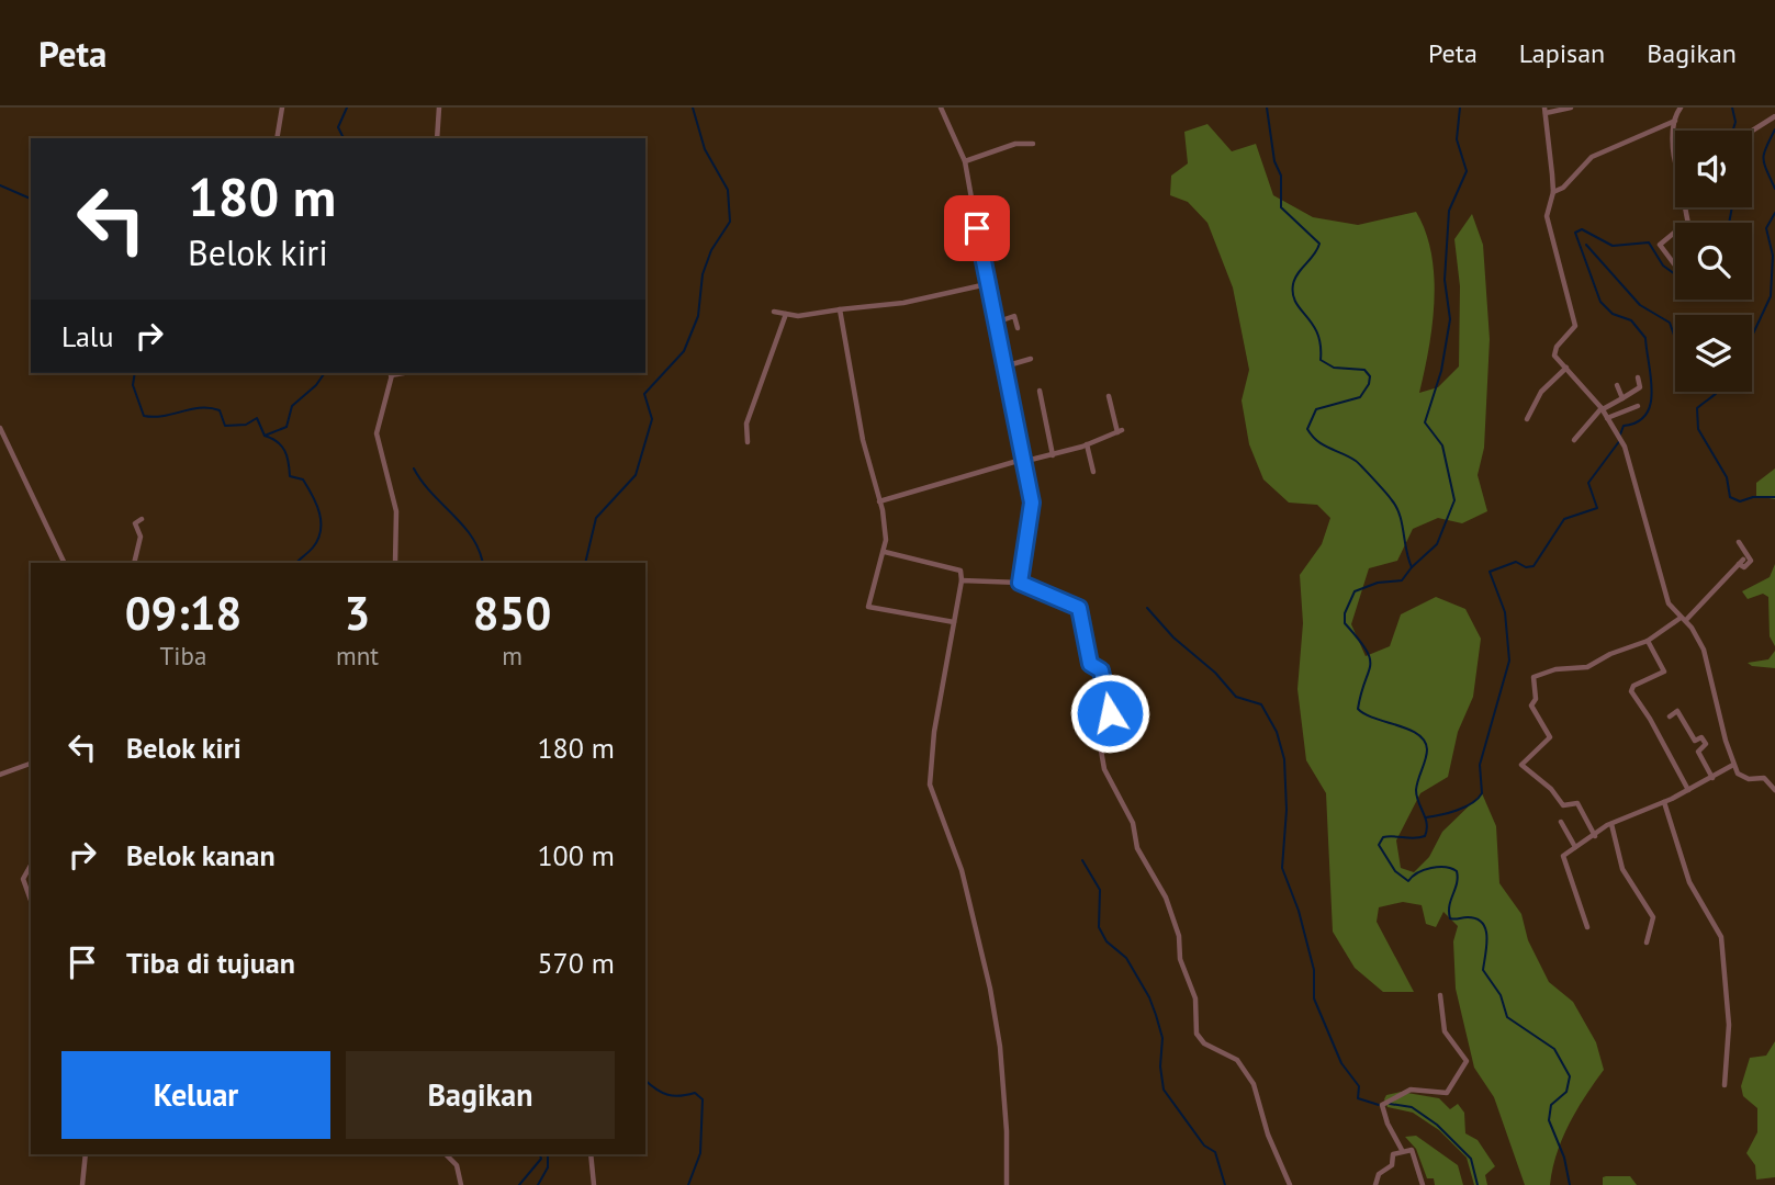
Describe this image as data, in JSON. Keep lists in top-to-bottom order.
{
  "page": {
    "header": "Peta",
    "nav": ["Peta", "Lapisan", "Bagikan"],
    "turn": ["180 m", "Belok kiri"],
    "then": "Lalu",
    "eta": [
      "09:18",
      "Tiba",
      "3",
      "mnt",
      "850",
      "m"
    ],
    "list": [
      {
        "name": "Belok kiri",
        "value": "180 m"
      },
      {
        "name": "Belok kanan",
        "value": "100 m"
      },
      {
        "name": "Tiba di tujuan",
        "value": "570 m"
      }
    ],
    "buttons": ["Keluar", "Bagikan"]
  }
}
